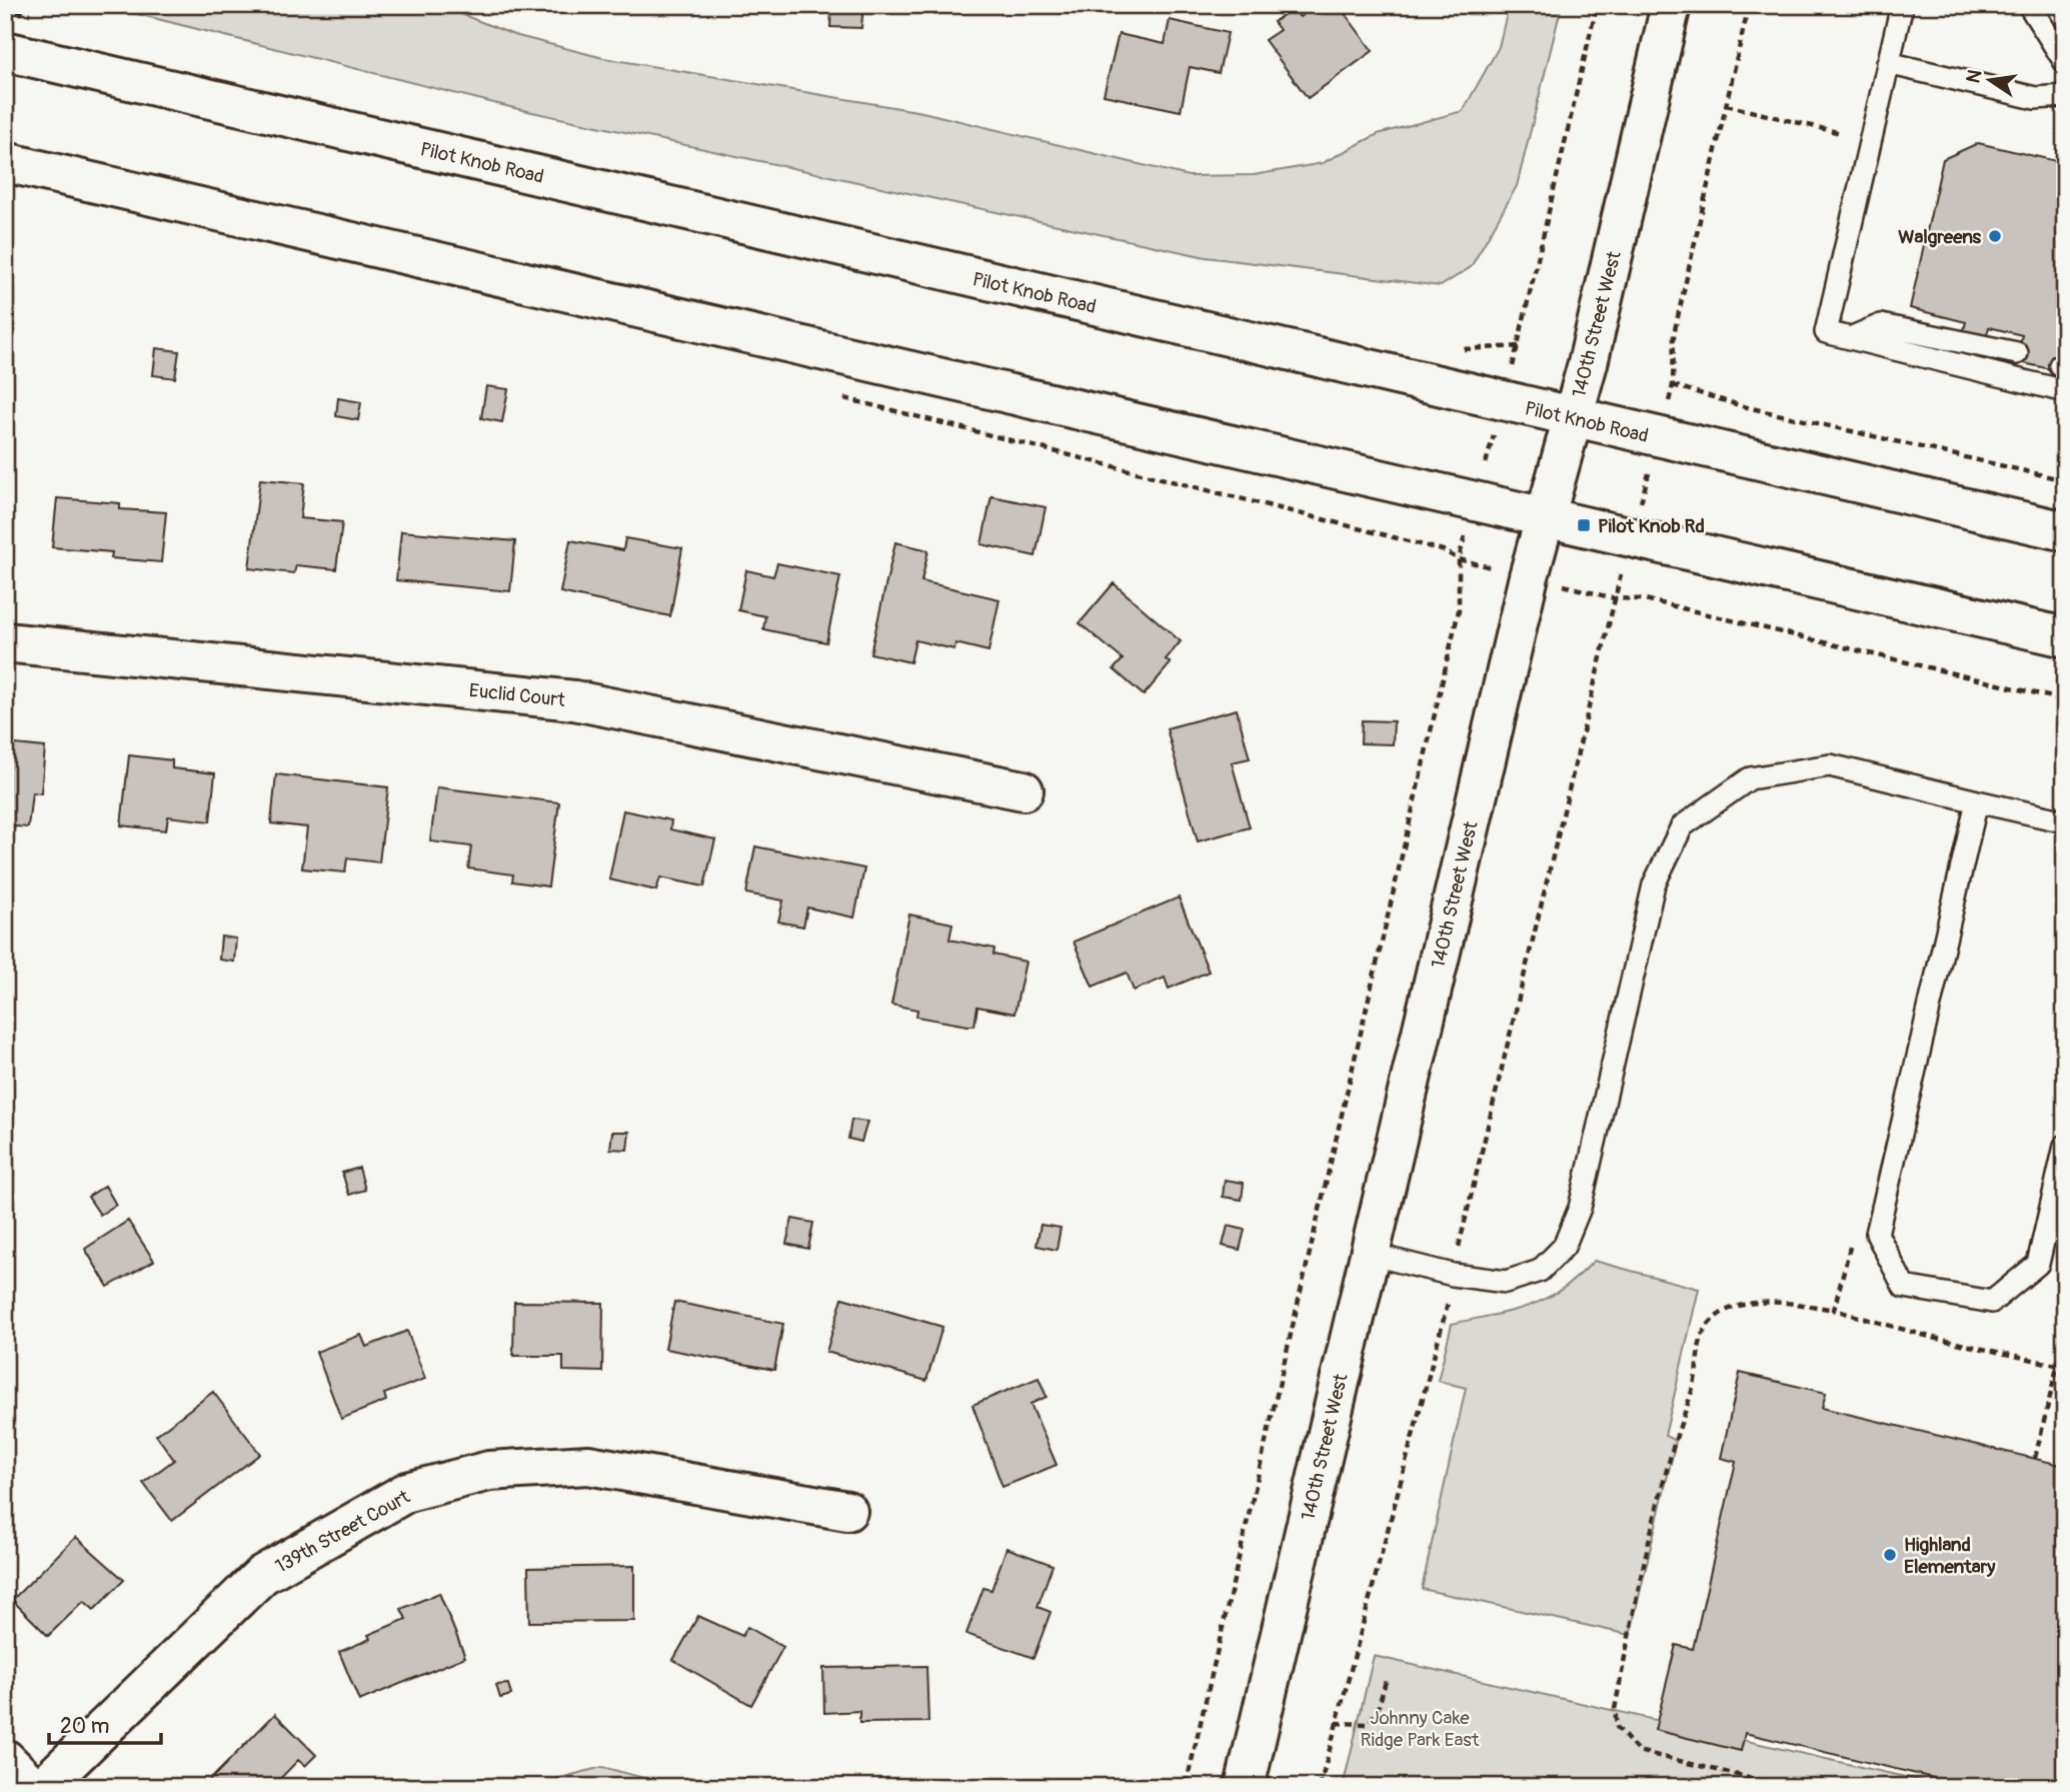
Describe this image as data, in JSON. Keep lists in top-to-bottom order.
{
  "streets": {
    "main road": [
      "Pilot Knob Road",
      "140th Street West",
      "Euclid Court",
      "139th Street Court"
    ]
  },
  "crossings": [
    ["Pilot Knob Road", "140th Street West"]
  ],
  "parks": ["Johnny Cake Ridge Park East"],
  "places": {
    "other": ["Walgreens", "Highland Elementary"],
    "transit": ["Pilot Knob Rd"]
  },
  "scale_bar": "20 m",
  "north": "left"
}
